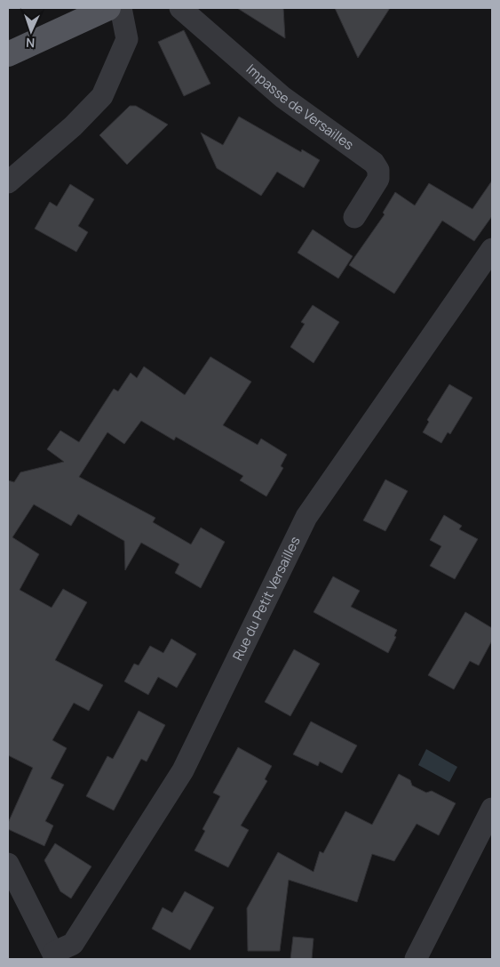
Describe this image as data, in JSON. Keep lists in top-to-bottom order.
{
  "streets": {
    "street": ["Impasse de Versailles", "Rue du Petit Versailles"]
  },
  "north": "bottom"
}
